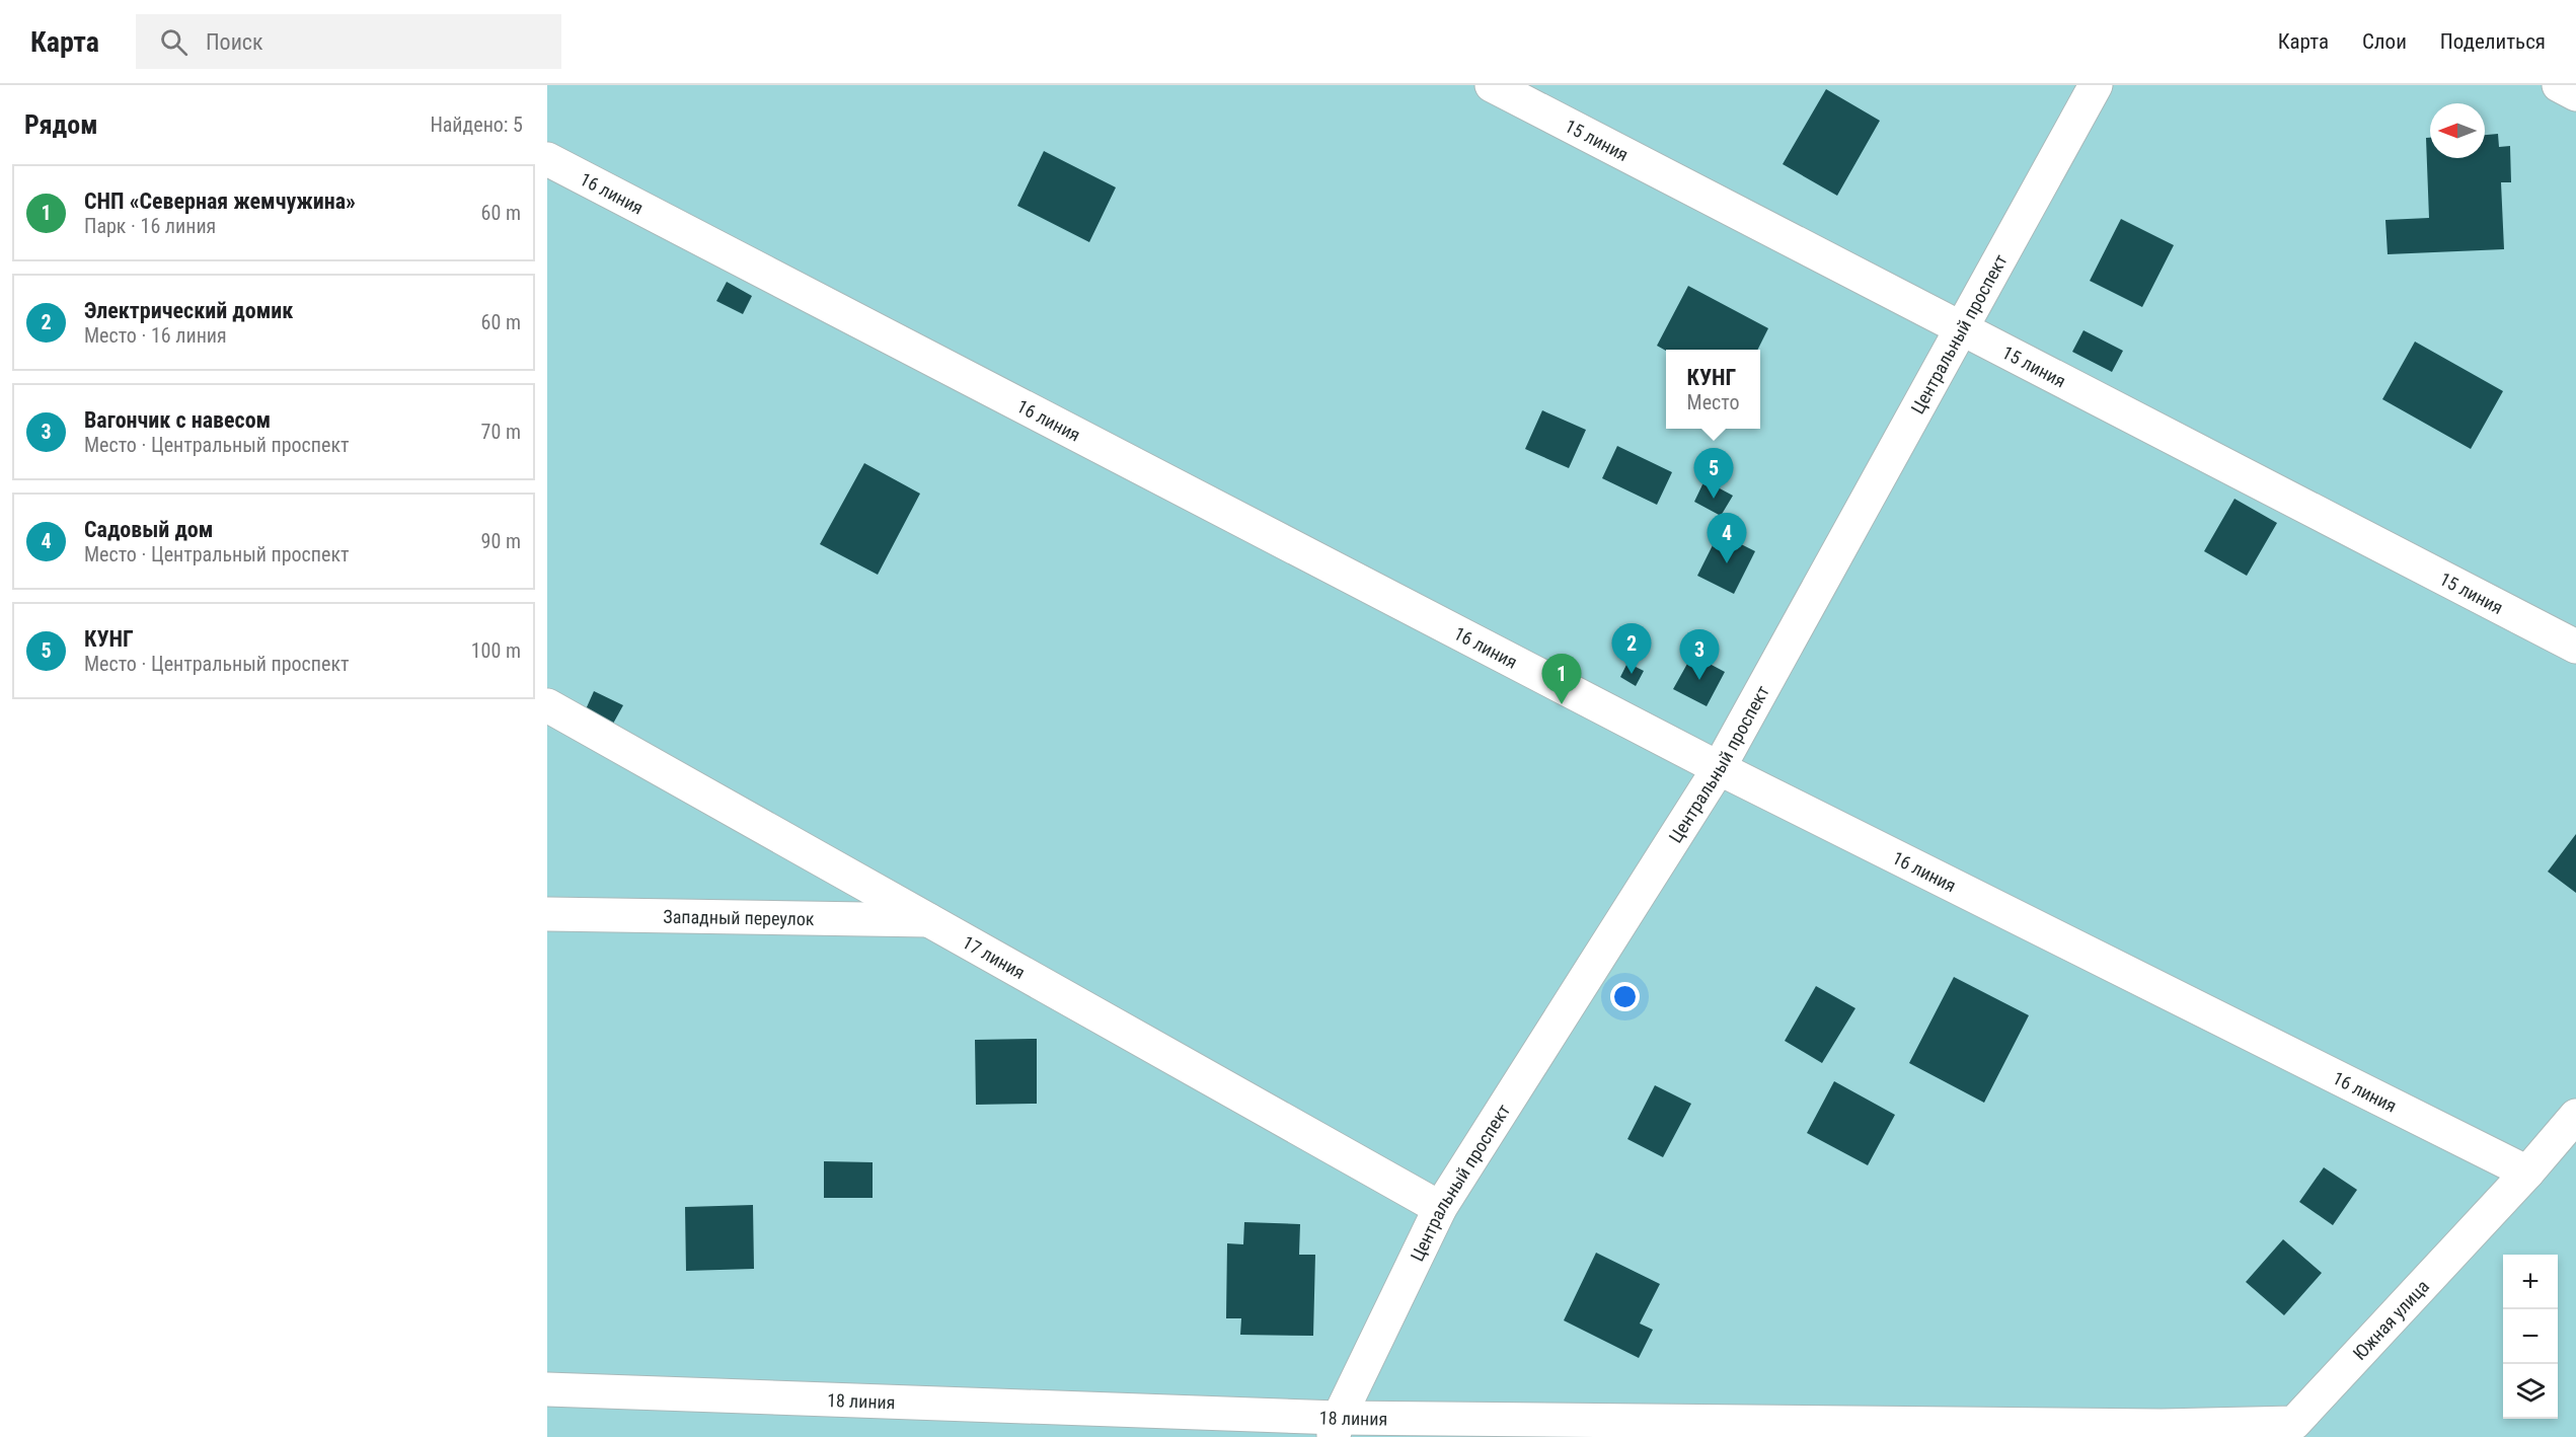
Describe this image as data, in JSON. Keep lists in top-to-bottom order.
{
  "streets": {
    "street": [
      "15 линия",
      "16 линия",
      "Центральный проспект",
      "Западный переулок",
      "17 линия",
      "Южная улица",
      "18 линия"
    ]
  },
  "crossings": [
    ["15 линия", "Центральный проспект"],
    ["16 линия", "Центральный проспект"],
    ["16 линия", "Южная улица"],
    ["Центральный проспект", "17 линия"],
    ["Центральный проспект", "18 линия"],
    ["Западный переулок", "17 линия"],
    ["Южная улица", "18 линия"]
  ],
  "north": "left",
  "page": {
    "header": "Карта",
    "search": "Поиск",
    "nav": ["Карта", "Слои", "Поделиться"],
    "heading": ["Рядом", "Найдено: 5"],
    "list": [
      {
        "mark": "1",
        "name": "СНП «Северная жемчужина»",
        "note": "Парк · 16 линия",
        "value": "60 m"
      },
      {
        "mark": "2",
        "name": "Электрический домик",
        "note": "Место · 16 линия",
        "value": "60 m"
      },
      {
        "mark": "3",
        "name": "Вагончик с навесом",
        "note": "Место · Центральный проспект",
        "value": "70 m"
      },
      {
        "mark": "4",
        "name": "Садовый дом",
        "note": "Место · Центральный проспект",
        "value": "90 m"
      },
      {
        "mark": "5",
        "name": "КУНГ",
        "note": "Место · Центральный проспект",
        "value": "100 m"
      }
    ],
    "popup": ["КУНГ", "Место"],
    "pins": [
      "5",
      "4",
      "2",
      "3",
      "1"
    ],
    "map_buttons": ["+", "−"]
  }
}
